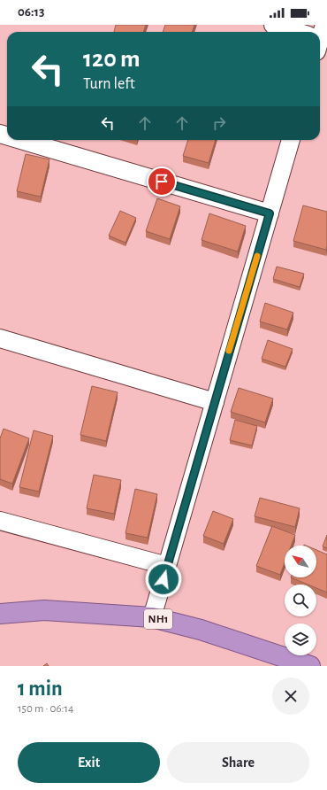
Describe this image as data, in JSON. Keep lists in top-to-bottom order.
{
  "streets": {
    "highway": ["NH1"]
  },
  "north": "top left",
  "page": {
    "status": "06:13",
    "turn": ["120 m", "Turn left"],
    "heading": ["1 min", "150 m · 06:14"],
    "buttons": ["Exit", "Share"]
  }
}
